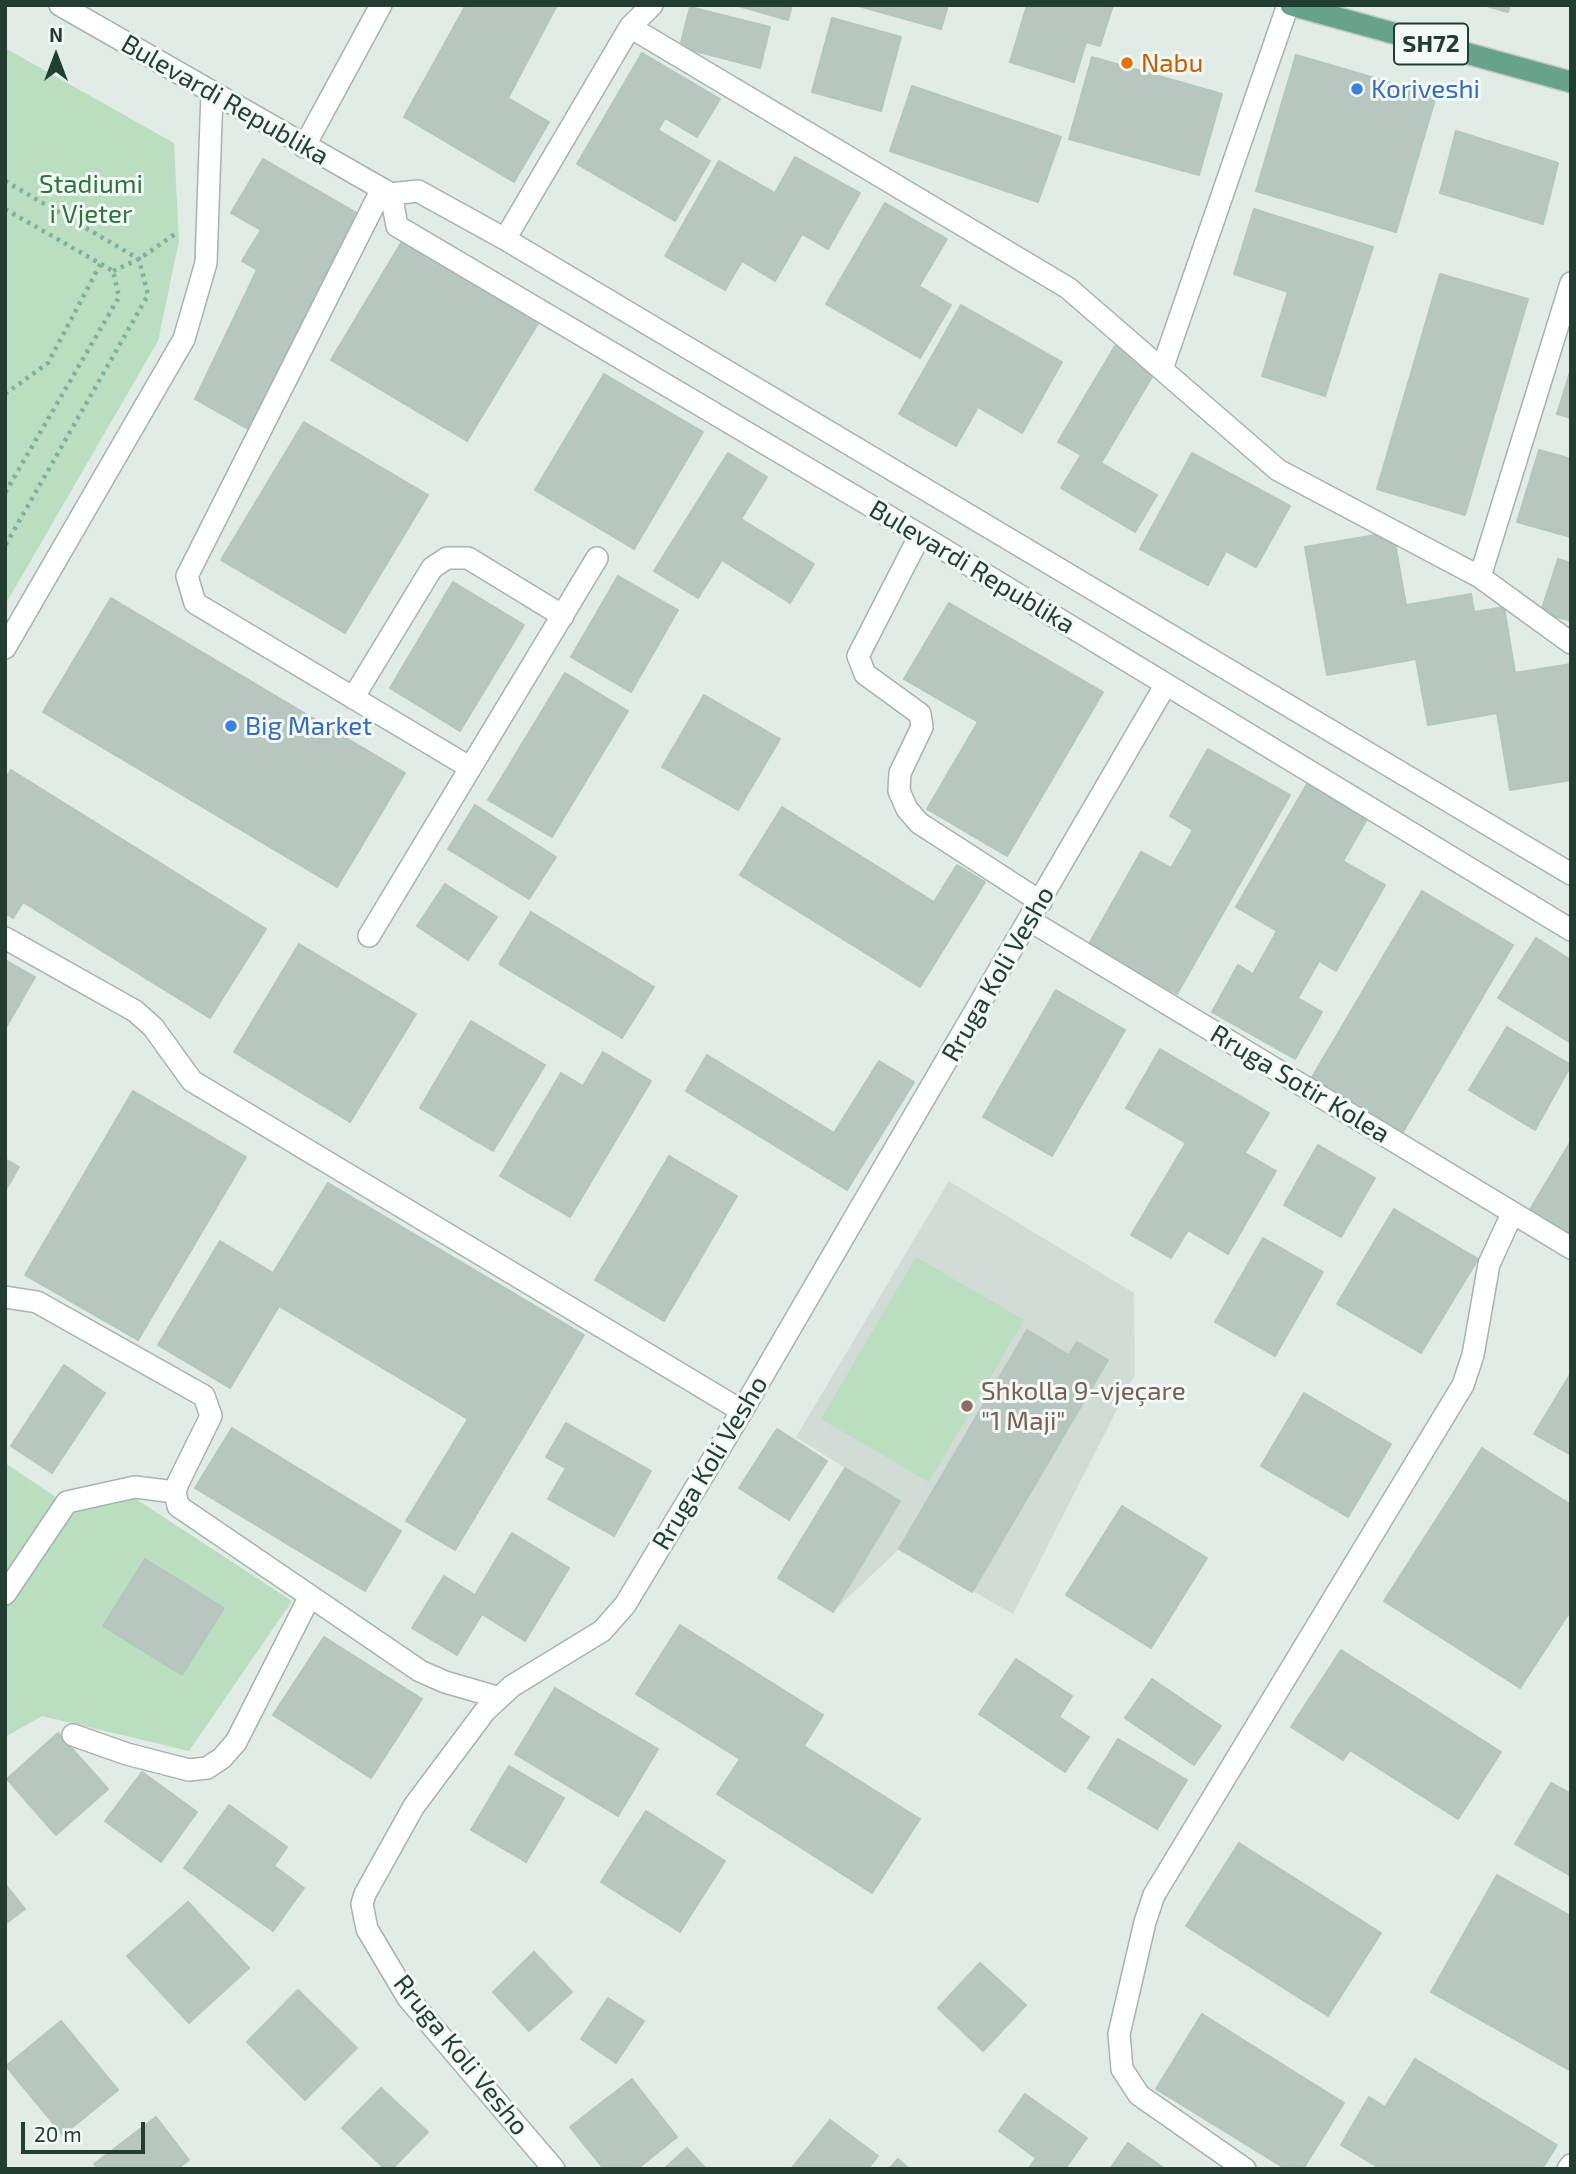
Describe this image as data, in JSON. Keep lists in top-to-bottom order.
{
  "streets": {
    "main road": ["SH72"],
    "street": ["Bulevardi Republika", "Rruga Koli Vesho", "Rruga Sotir Kolea"]
  },
  "crossings": [
    ["Bulevardi Republika", "Rruga Koli Vesho"],
    ["Bulevardi Republika", "Rruga Sotir Kolea"],
    ["Rruga Koli Vesho", "Rruga Sotir Kolea"]
  ],
  "parks": ["Stadiumi i Vjeter"],
  "places": [
    "Nabu",
    "Koriveshi",
    "Big Market",
    "Shkolla 9-vjeçare \"1 Maji\""
  ],
  "scale_bar": "20 m",
  "north": "top"
}
